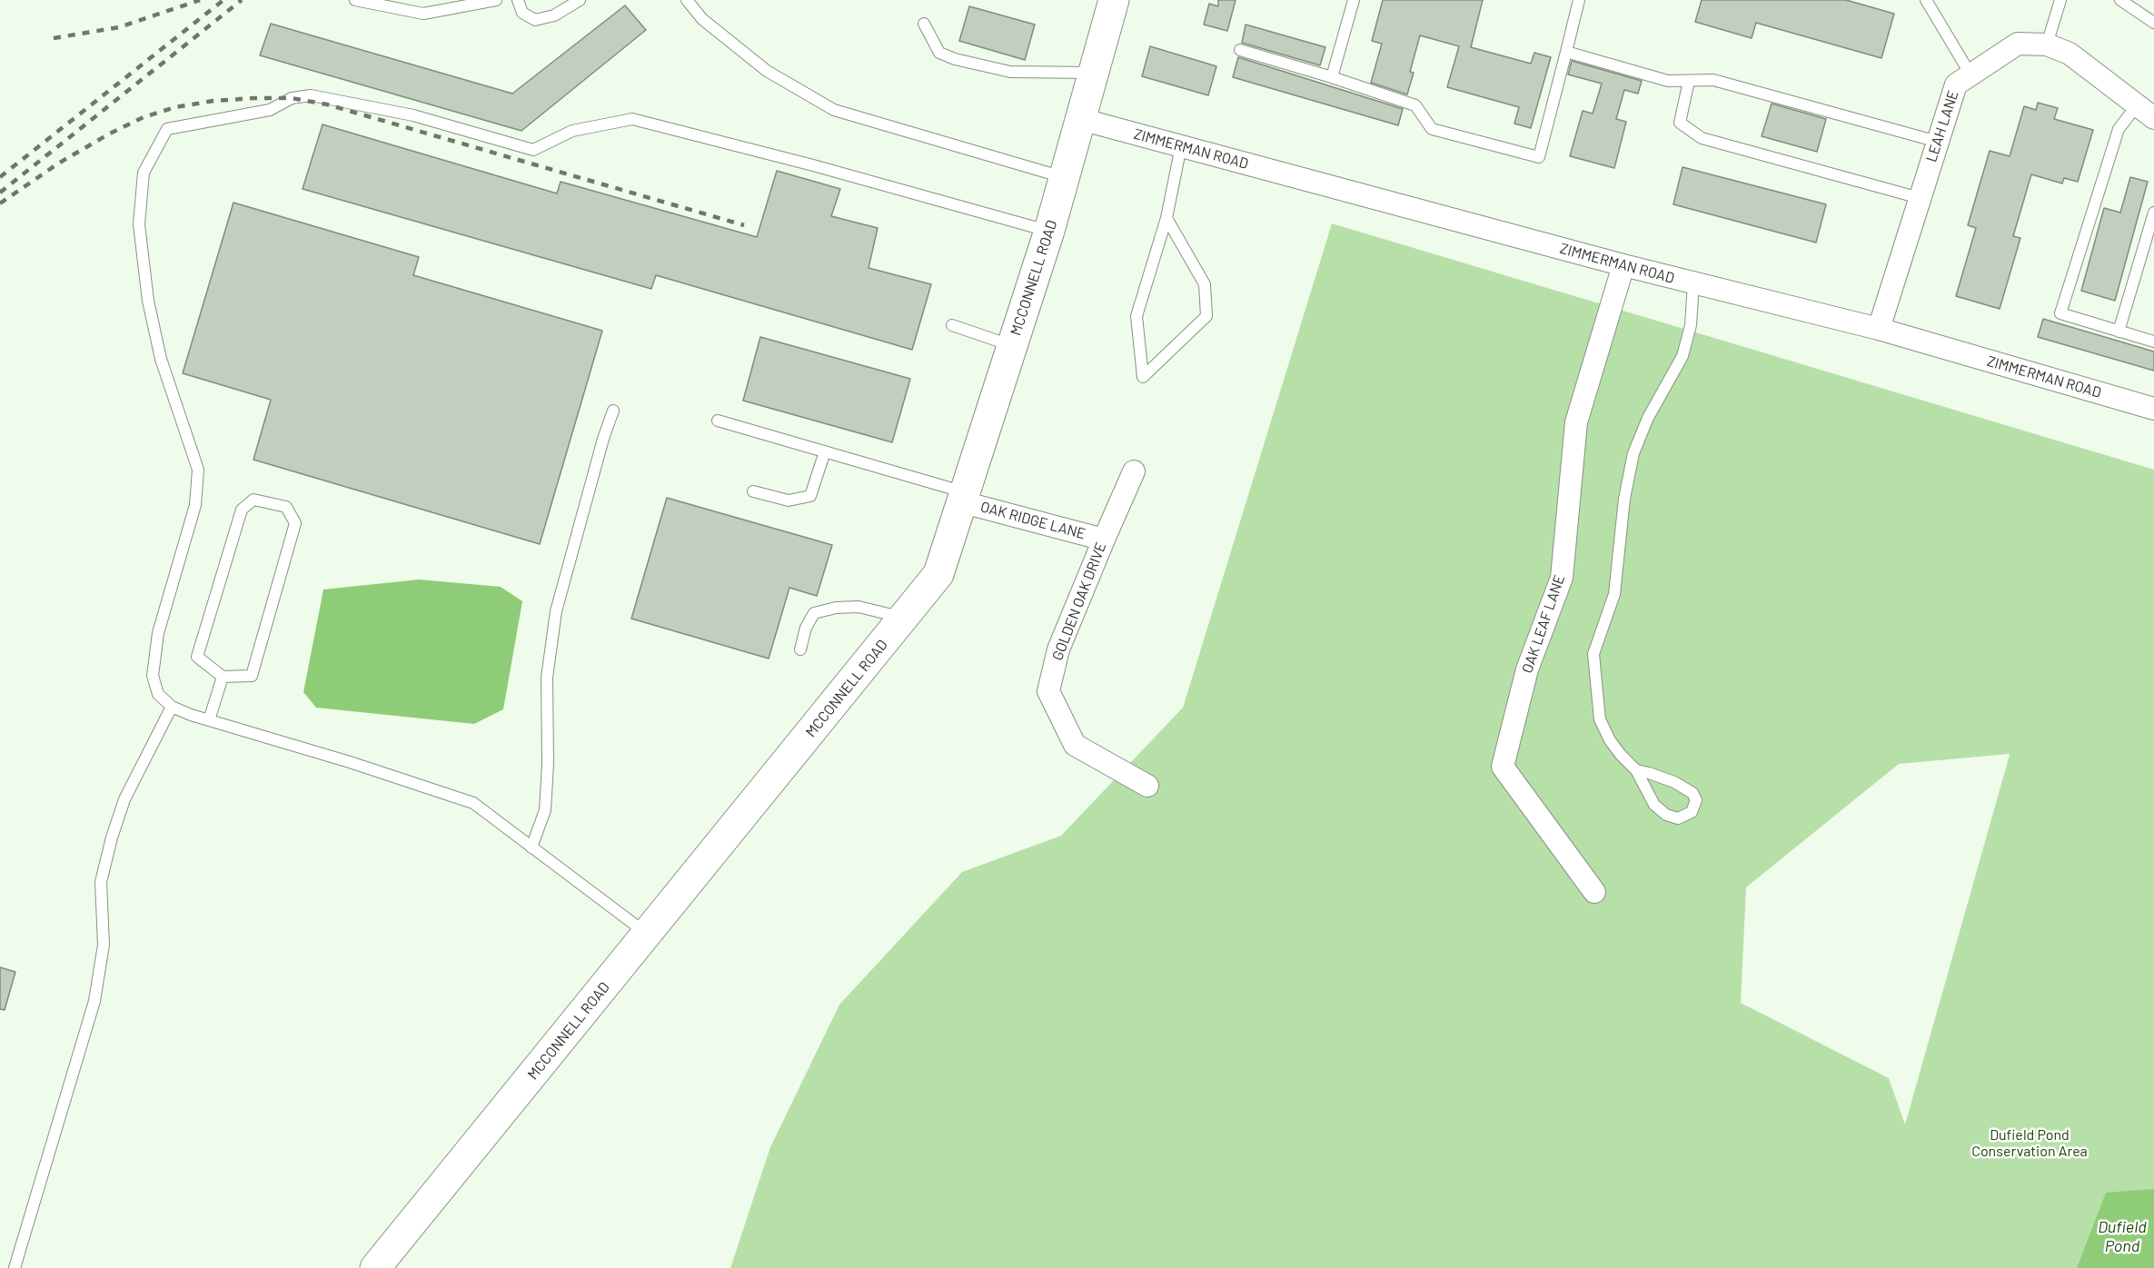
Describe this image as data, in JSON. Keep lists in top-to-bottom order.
{
  "streets": {
    "street": [
      "LEAH LANE",
      "ZIMMERMAN ROAD",
      "MCCONNELL ROAD",
      "OAK RIDGE LANE",
      "GOLDEN OAK DRIVE",
      "OAK LEAF LANE"
    ]
  },
  "crossings": [
    ["LEAH LANE", "ZIMMERMAN ROAD"],
    ["ZIMMERMAN ROAD", "MCCONNELL ROAD"],
    ["ZIMMERMAN ROAD", "OAK LEAF LANE"],
    ["MCCONNELL ROAD", "OAK RIDGE LANE"],
    ["OAK RIDGE LANE", "GOLDEN OAK DRIVE"]
  ],
  "water": ["Dufield Pond"],
  "parks": ["Dufield Pond Conservation Area"]
}
